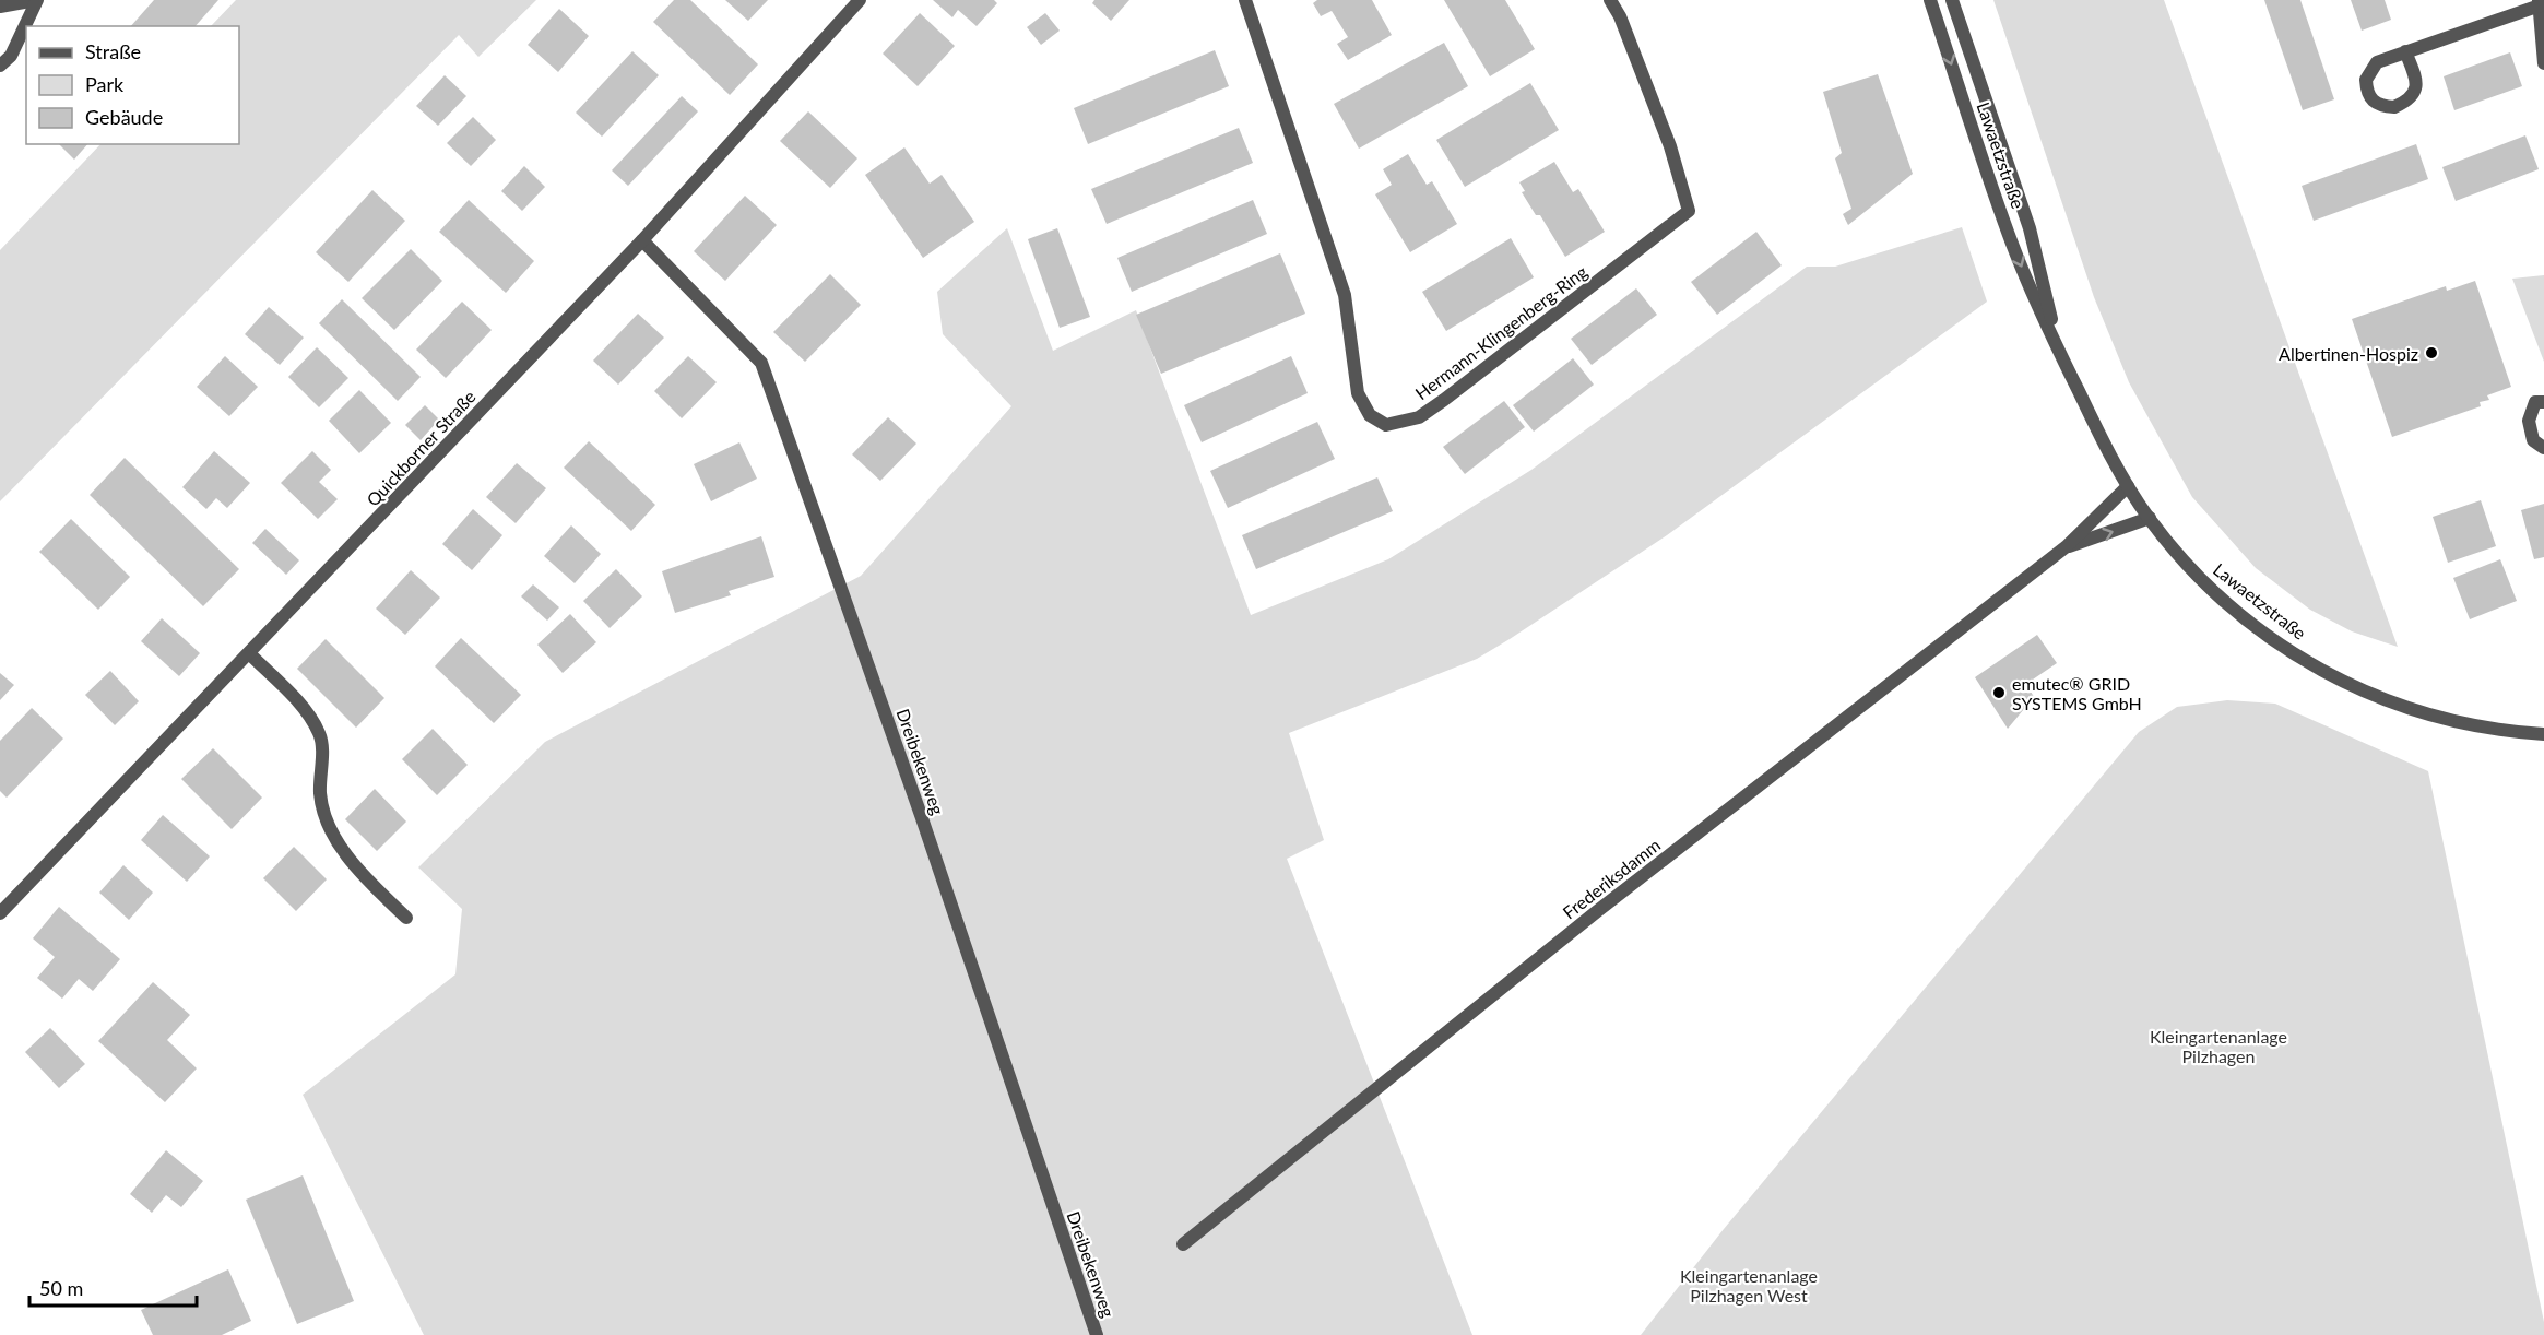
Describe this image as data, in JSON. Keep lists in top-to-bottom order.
{
  "streets": {
    "street": [
      "Lawaetzstraße",
      "Hermann-Klingenberg-Ring",
      "Quickborner Straße",
      "Dreibekenweg",
      "Frederiksdamm"
    ]
  },
  "crossings": [
    ["Lawaetzstraße", "Frederiksdamm"],
    ["Quickborner Straße", "Dreibekenweg"]
  ],
  "parks": ["Kleingartenanlage Pilzhagen", "Kleingartenanlage Pilzhagen West"],
  "places": ["Albertinen-Hospiz", "emutec® GRID SYSTEMS GmbH"],
  "legend": ["Straße", "Park", "Gebäude"],
  "scale_bar": "50 m"
}
